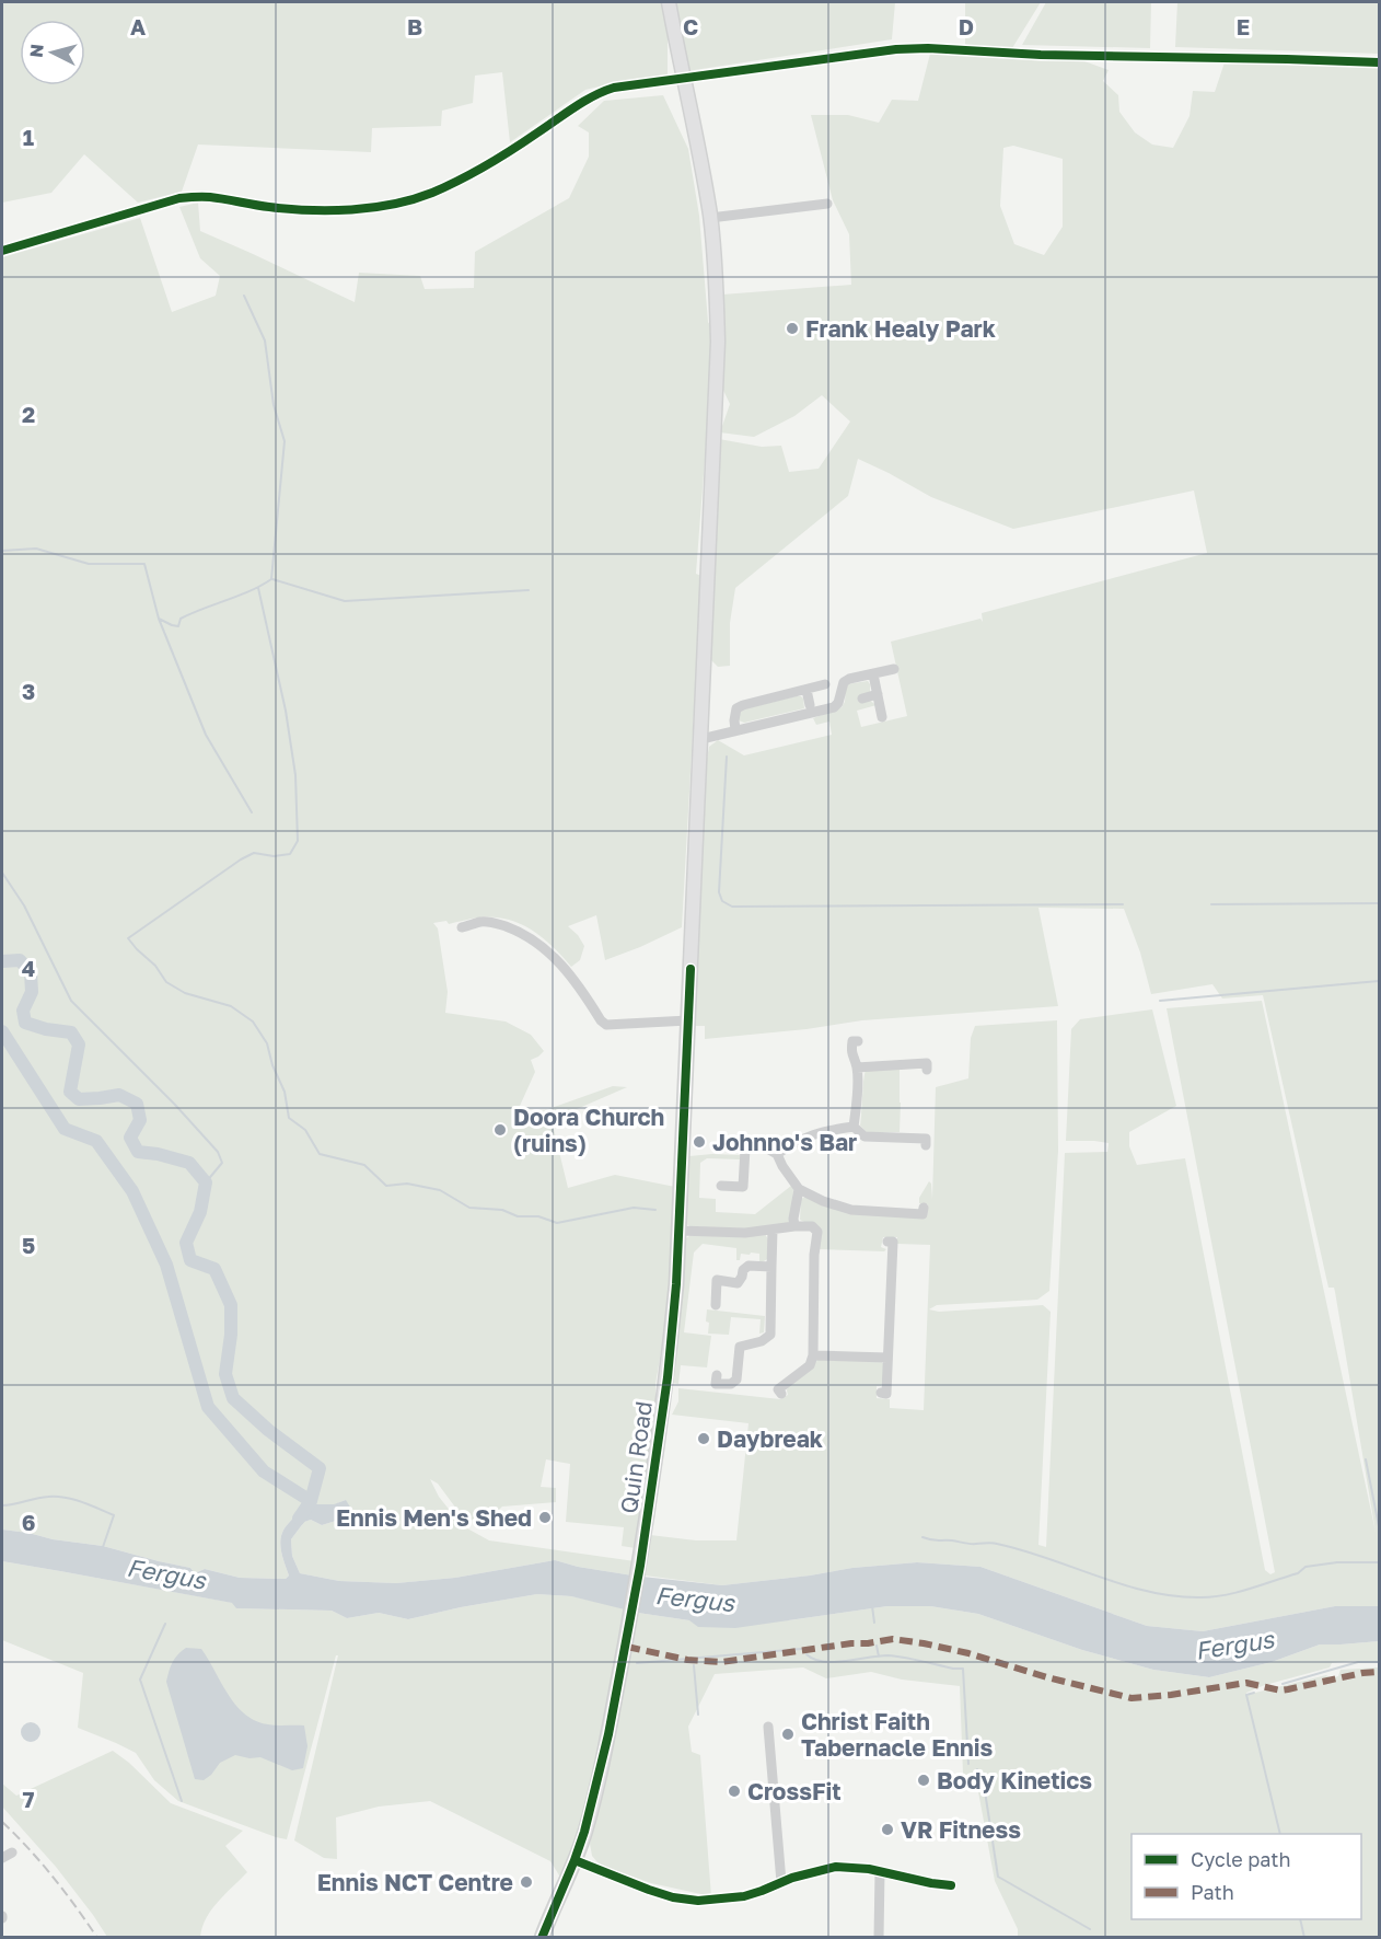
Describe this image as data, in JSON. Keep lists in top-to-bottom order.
{
  "streets": {
    "main road": ["Quin Road"]
  },
  "water": ["Fergus"],
  "places": [
    "Frank Healy Park",
    "Doora Church (ruins)",
    "Johnno's Bar",
    "Daybreak",
    "Ennis Men's Shed",
    "Christ Faith Tabernacle Ennis",
    "Body Kinetics",
    "CrossFit",
    "VR Fitness",
    "Ennis NCT Centre"
  ],
  "legend": ["Cycle path", "Path"],
  "north": "left",
  "grid": {
    "columns": [
      "A",
      "B",
      "C",
      "D",
      "E"
    ],
    "rows": [
      "1",
      "2",
      "3",
      "4",
      "5",
      "6",
      "7"
    ]
  }
}
